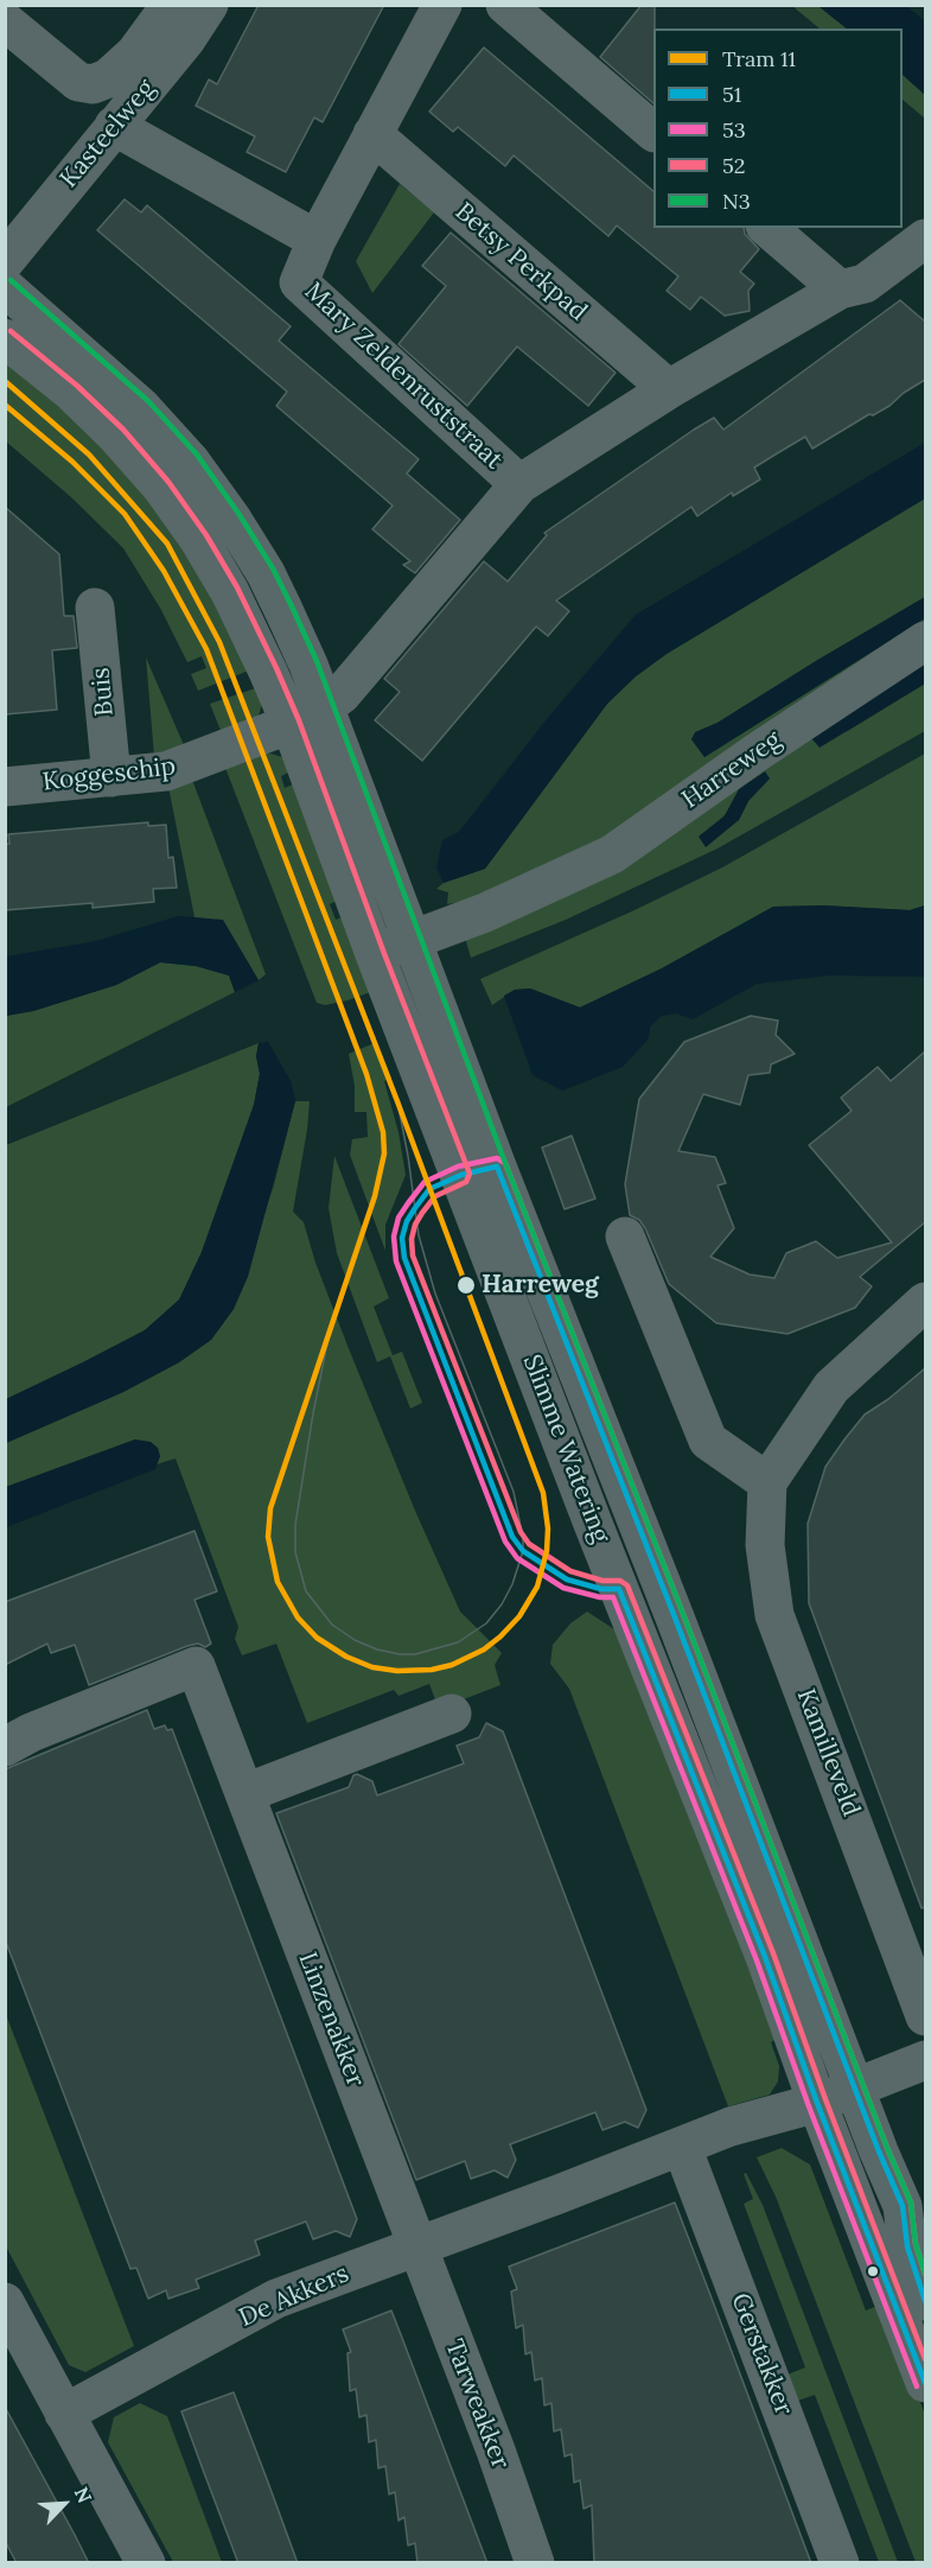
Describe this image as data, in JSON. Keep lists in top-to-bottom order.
{
  "streets": {
    "street": [
      "Kasteelweg",
      "Betsy Perkpad",
      "Mary Zeldenruststraat",
      "Buis",
      "Harreweg",
      "Koggeschip",
      "Slimme Watering",
      "Kamilleveld",
      "Linzenakker",
      "De Akkers",
      "Gerstakker",
      "Tarweakker"
    ]
  },
  "crossings": [
    ["Kasteelweg", "Mary Zeldenruststraat"],
    ["Betsy Perkpad", "Mary Zeldenruststraat"],
    ["Mary Zeldenruststraat", "Koggeschip"],
    ["Mary Zeldenruststraat", "Slimme Watering"],
    ["Buis", "Koggeschip"],
    ["Harreweg", "Slimme Watering"],
    ["Koggeschip", "Slimme Watering"],
    ["Slimme Watering", "De Akkers"],
    ["Linzenakker", "De Akkers"],
    ["Linzenakker", "Tarweakker"],
    ["De Akkers", "Gerstakker"],
    ["De Akkers", "Tarweakker"]
  ],
  "places": ["Harreweg"],
  "lines": [
    "transit line N3",
    "transit line 52",
    "tram line 11",
    "transit line 53",
    "transit line 51"
  ],
  "legend": [
    "Tram 11",
    "51",
    "53",
    "52",
    "N3"
  ],
  "north": "top right"
}
